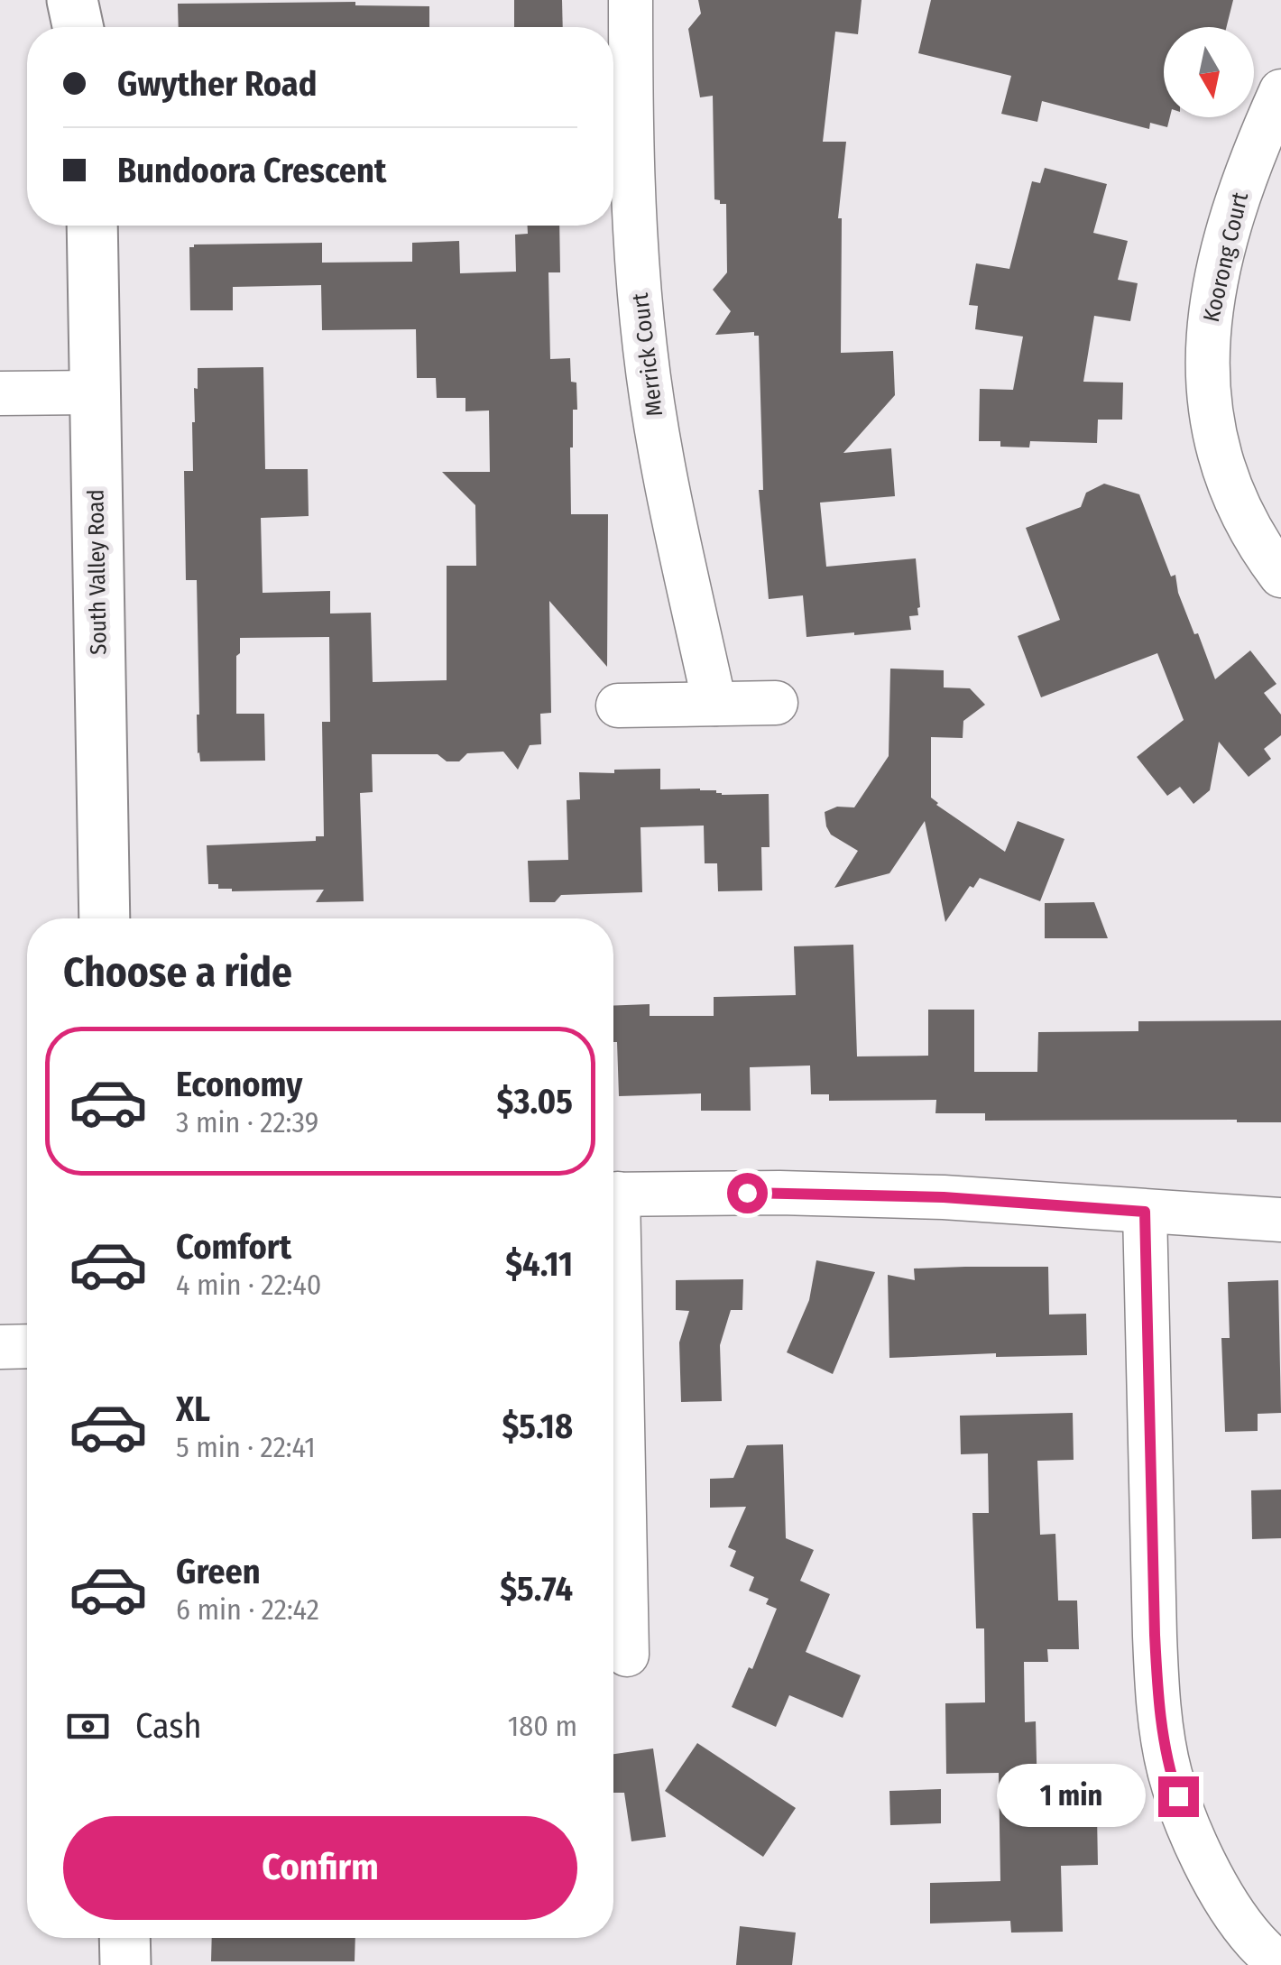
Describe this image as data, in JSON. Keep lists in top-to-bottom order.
{
  "streets": {
    "main road": ["South Valley Road"],
    "street": ["Koorong Court", "Merrick Court"]
  },
  "north": "bottom",
  "page": {
    "banner": ["Gwyther Road", "Bundoora Crescent"],
    "heading": "Choose a ride",
    "list": [
      {
        "name": "Economy",
        "note": "3 min · 22:39",
        "value": "$3.05"
      },
      {
        "name": "Comfort",
        "note": "4 min · 22:40",
        "value": "$4.11"
      },
      {
        "name": "XL",
        "note": "5 min · 22:41",
        "value": "$5.18"
      },
      {
        "name": "Green",
        "note": "6 min · 22:42",
        "value": "$5.74"
      }
    ],
    "pay": ["Cash", "180 m"],
    "bubble": "1 min",
    "buttons": "Confirm"
  }
}
